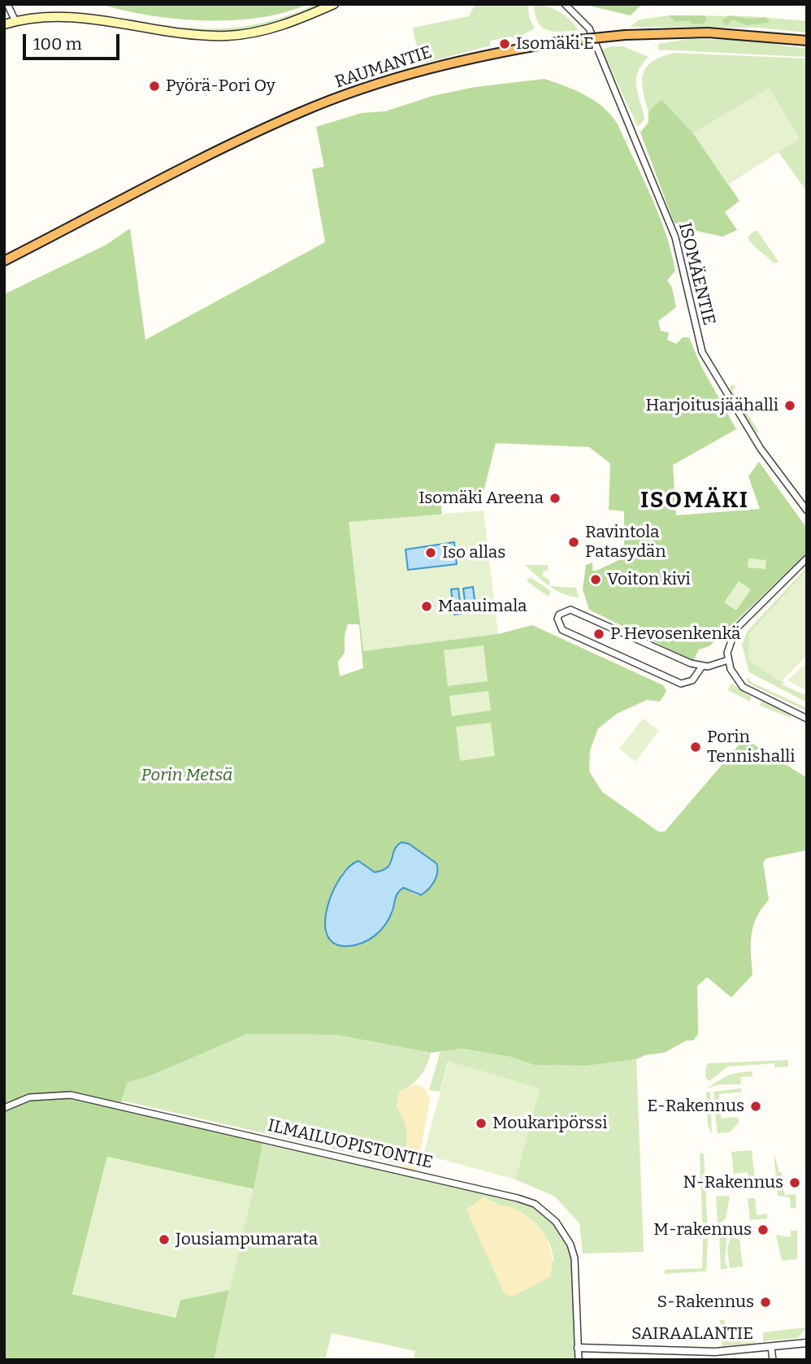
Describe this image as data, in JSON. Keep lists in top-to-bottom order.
{
  "streets": {
    "highway": ["RAUMANTIE"],
    "street": ["ISOMÄENTIE", "ILMAILUOPISTONTIE", "SAIRAALANTIE"]
  },
  "crossings": [
    ["ILMAILUOPISTONTIE", "SAIRAALANTIE"]
  ],
  "districts": ["ISOMÄKI"],
  "parks": ["Porin Metsä"],
  "places": [
    "Isomäki E",
    "Pyörä-Pori Oy",
    "Harjoitusjäähalli",
    "Isomäki Areena",
    "Ravintola Patasydän",
    "Iso allas",
    "Voiton kivi",
    "Maauimala",
    "P Hevosenkenkä",
    "Porin Tennishalli",
    "E-Rakennus",
    "Moukaripörssi",
    "N-Rakennus",
    "M-rakennus",
    "Jousiampumarata",
    "S-Rakennus"
  ],
  "scale_bar": "100 m"
}
